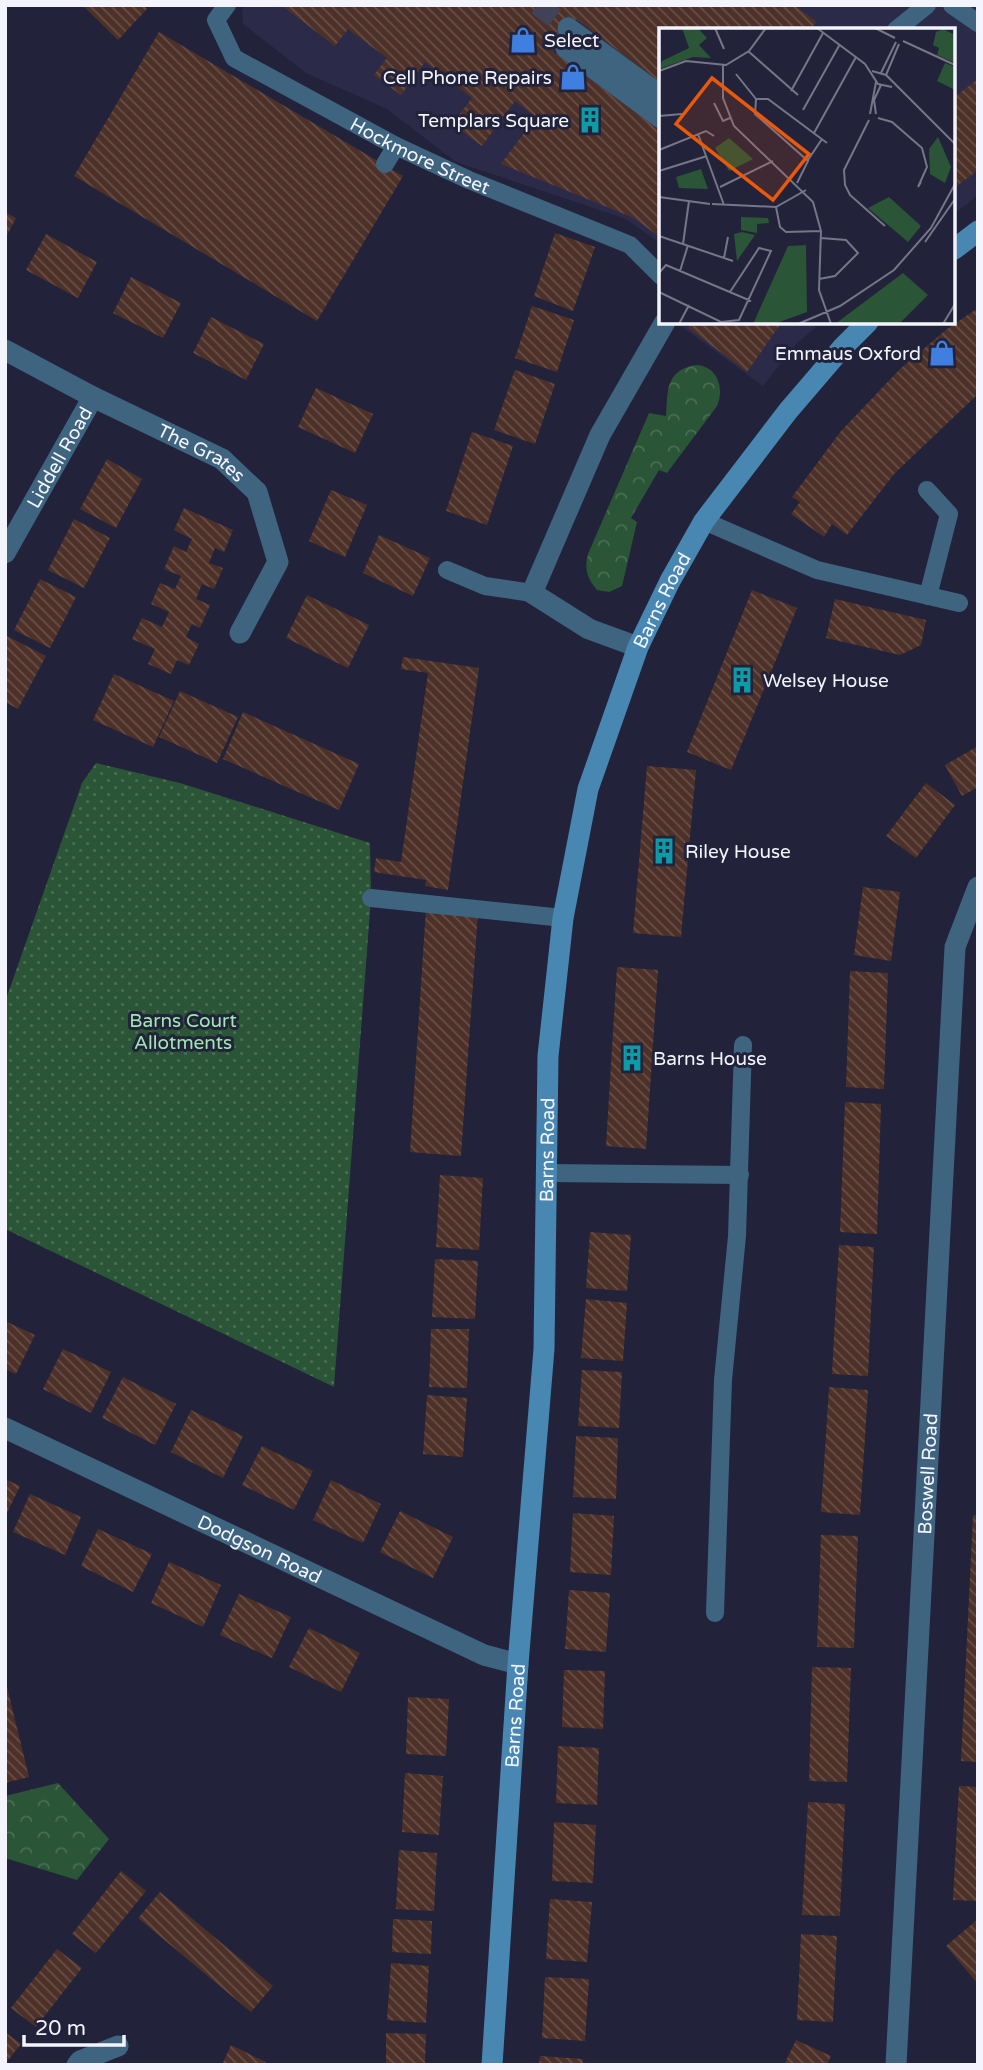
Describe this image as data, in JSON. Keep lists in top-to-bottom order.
{
  "streets": {
    "street": [
      "The Grates",
      "Liddell Road",
      "Barns Road",
      "Boswell Road",
      "Dodgson Road"
    ],
    "lane": ["Hockmore Street"]
  },
  "crossings": [
    ["The Grates", "Liddell Road"],
    ["Barns Road", "Dodgson Road"]
  ],
  "parks": ["Barns Court Allotments"],
  "places": {
    "shop": ["Select", "Cell Phone Repairs", "Emmaus Oxford"],
    "building": [
      "Templars Square",
      "Welsey House",
      "Riley House",
      "Barns House"
    ]
  },
  "scale_bar": "20 m"
}
